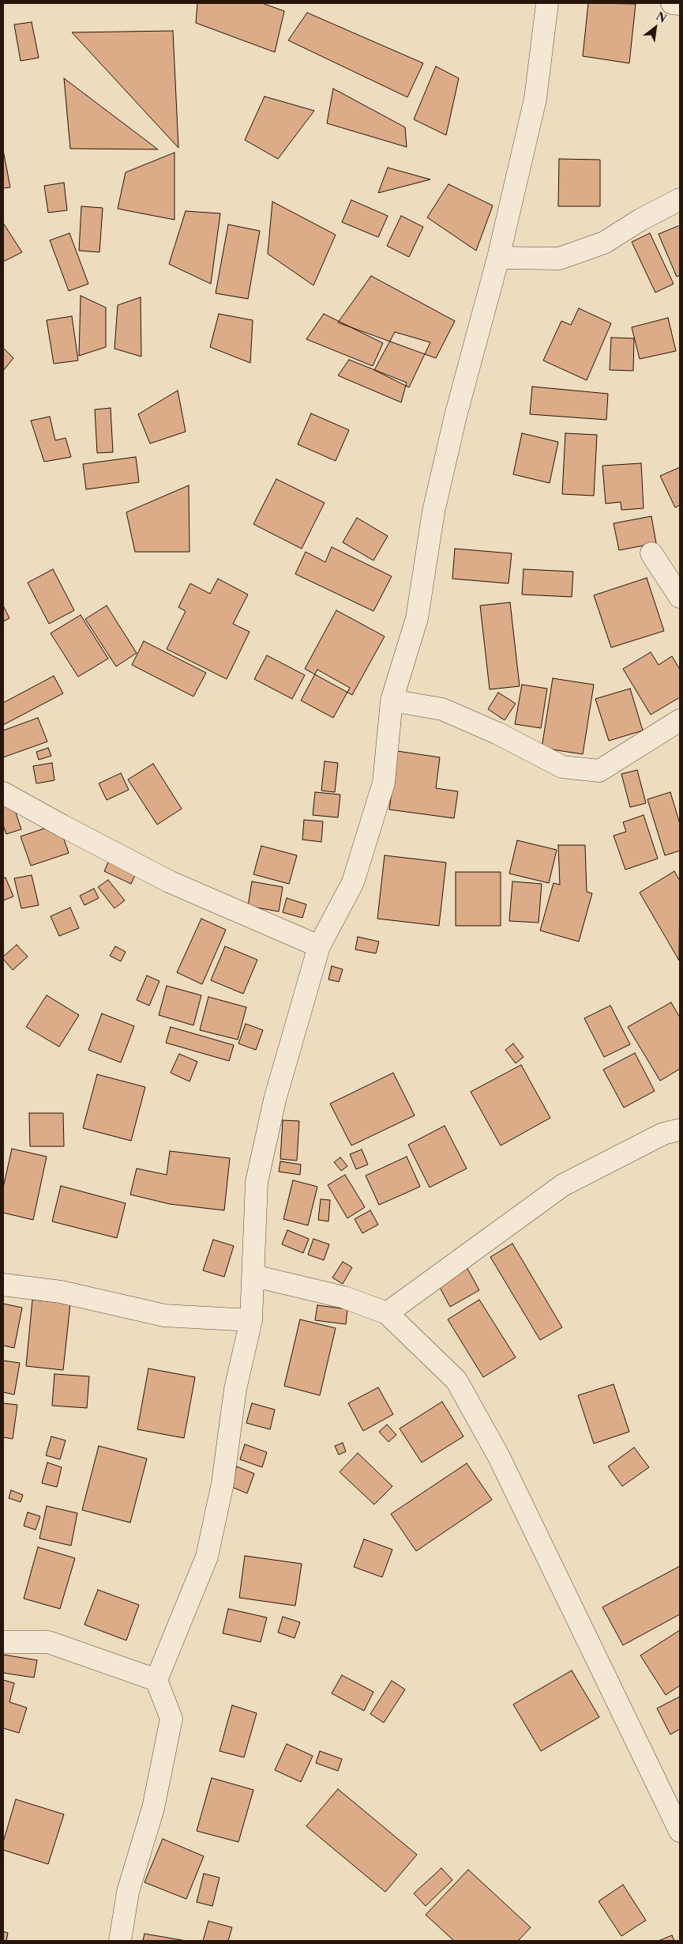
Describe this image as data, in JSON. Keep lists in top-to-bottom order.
{
  "north": "top right"
}
